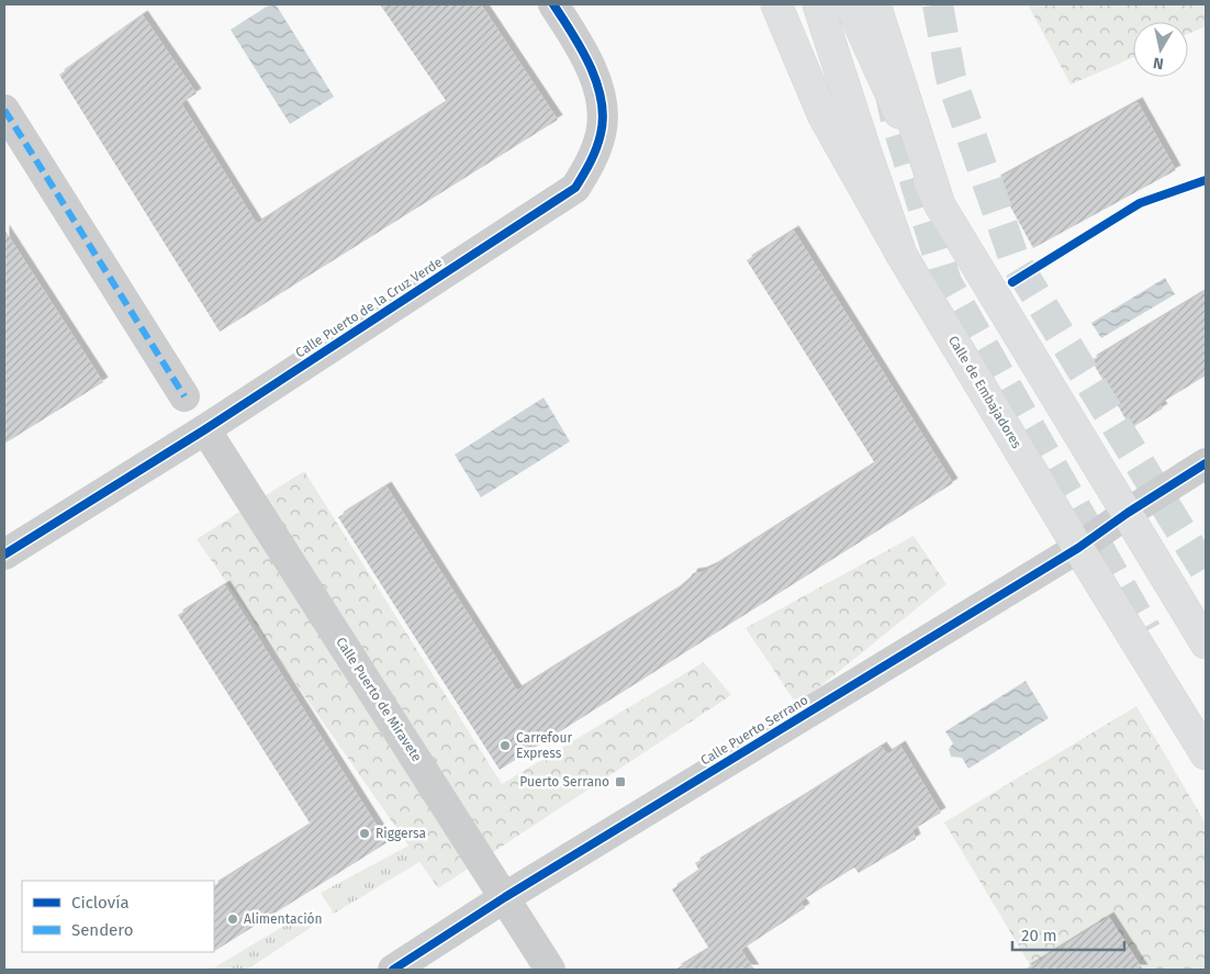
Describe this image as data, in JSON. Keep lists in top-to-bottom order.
{
  "streets": {
    "main road": ["Calle de Embajadores"],
    "street": ["Calle Puerto de la Cruz Verde", "Calle Puerto de Miravete", "Calle Puerto Serrano"]
  },
  "crossings": [
    ["Calle Puerto de la Cruz Verde", "Calle Puerto de Miravete"],
    ["Calle de Embajadores", "Calle Puerto Serrano"],
    ["Calle Puerto de Miravete", "Calle Puerto Serrano"]
  ],
  "places": {
    "other": ["Carrefour Express", "Riggersa", "Alimentación"],
    "transit": ["Puerto Serrano"]
  },
  "legend": ["Ciclovía", "Sendero"],
  "scale_bar": "20 m",
  "north": "bottom"
}
